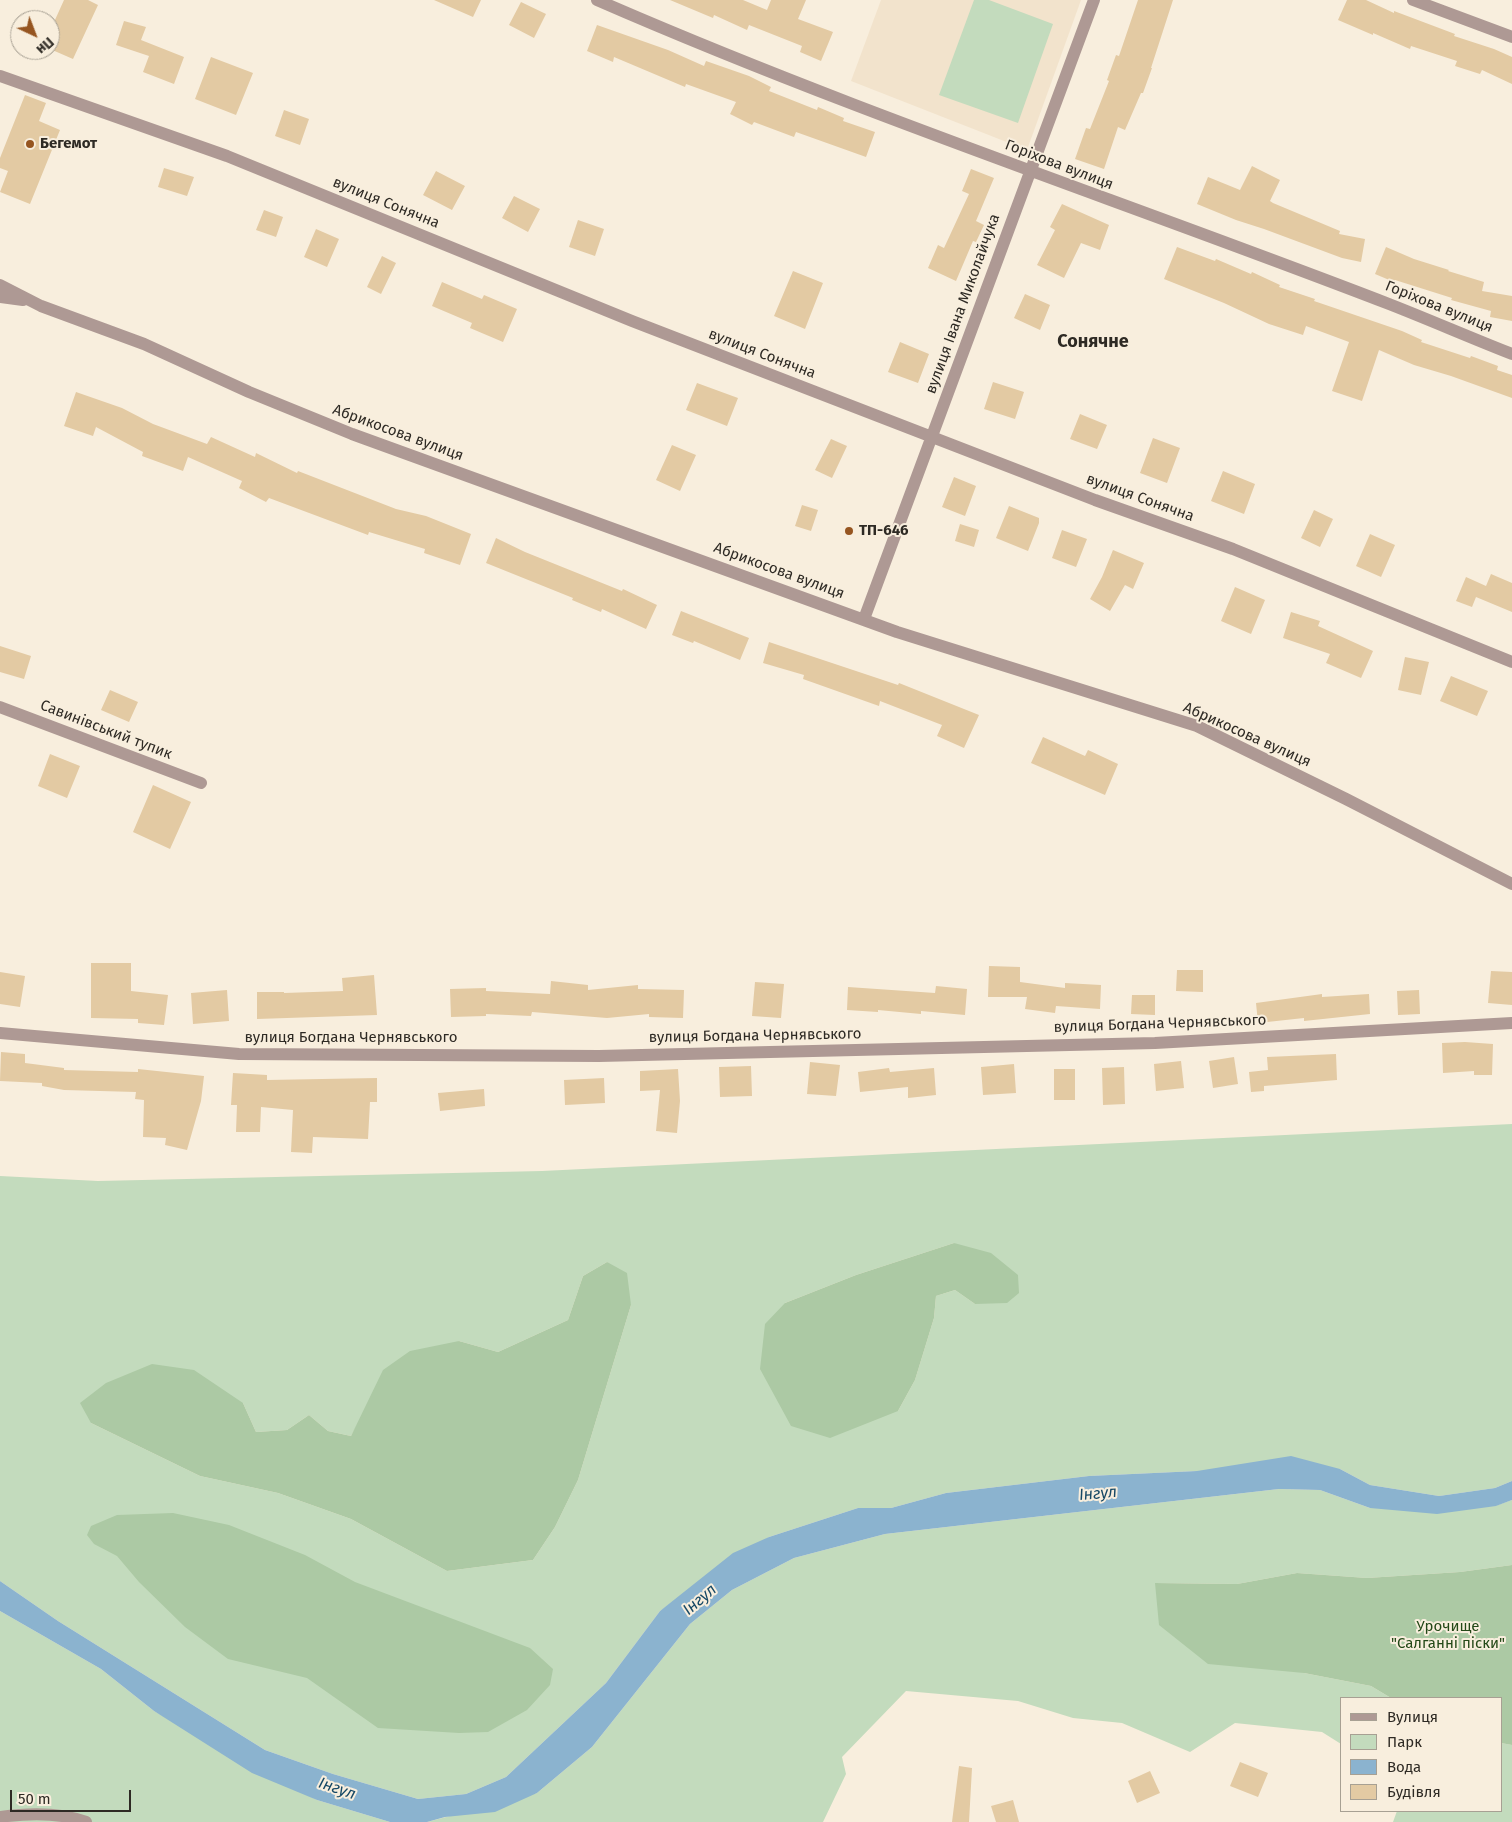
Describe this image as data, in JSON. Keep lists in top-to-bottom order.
{
  "streets": {
    "street": [
      "Горіхова вулиця",
      "вулиця Сонячна",
      "вулиця Івана Миколайчука",
      "Абрикосова вулиця",
      "Савинівський тупик",
      "вулиця Богдана Чернявського"
    ]
  },
  "crossings": [
    ["Горіхова вулиця", "вулиця Івана Миколайчука"],
    ["вулиця Сонячна", "вулиця Івана Миколайчука"],
    ["вулиця Івана Миколайчука", "Абрикосова вулиця"]
  ],
  "districts": ["Сонячне"],
  "water": ["Інгул"],
  "parks": ["Урочище \"Салганні піски\""],
  "places": ["Бегемот", "ТП-646"],
  "legend": [
    "Вулиця",
    "Парк",
    "Вода",
    "Будівля"
  ],
  "scale_bar": "50 m",
  "north": "bottom right"
}
